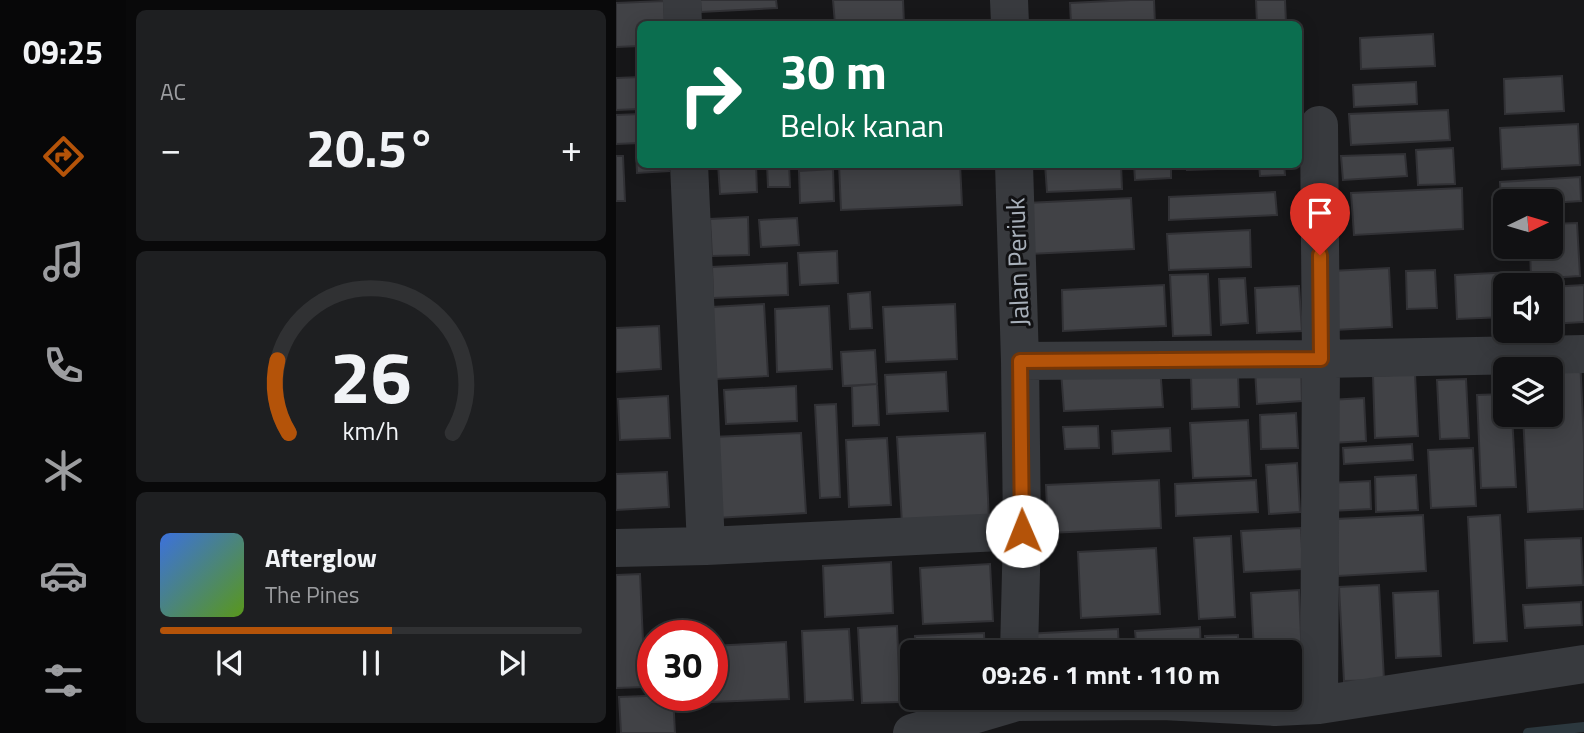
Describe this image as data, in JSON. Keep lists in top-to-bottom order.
{
  "streets": {
    "street": ["Jalan Periuk"]
  },
  "north": "right",
  "page": {
    "tabs": "09:25",
    "tile": "AC",
    "turn": ["30 m", "Belok kanan"],
    "heat": ["−", "20.5°", "+"],
    "song": ["Afterglow", "The Pines"],
    "limit": "30",
    "trip": "09:26 · 1 mnt · 110 m",
    "gauge": ["26", "km/h"]
  }
}
